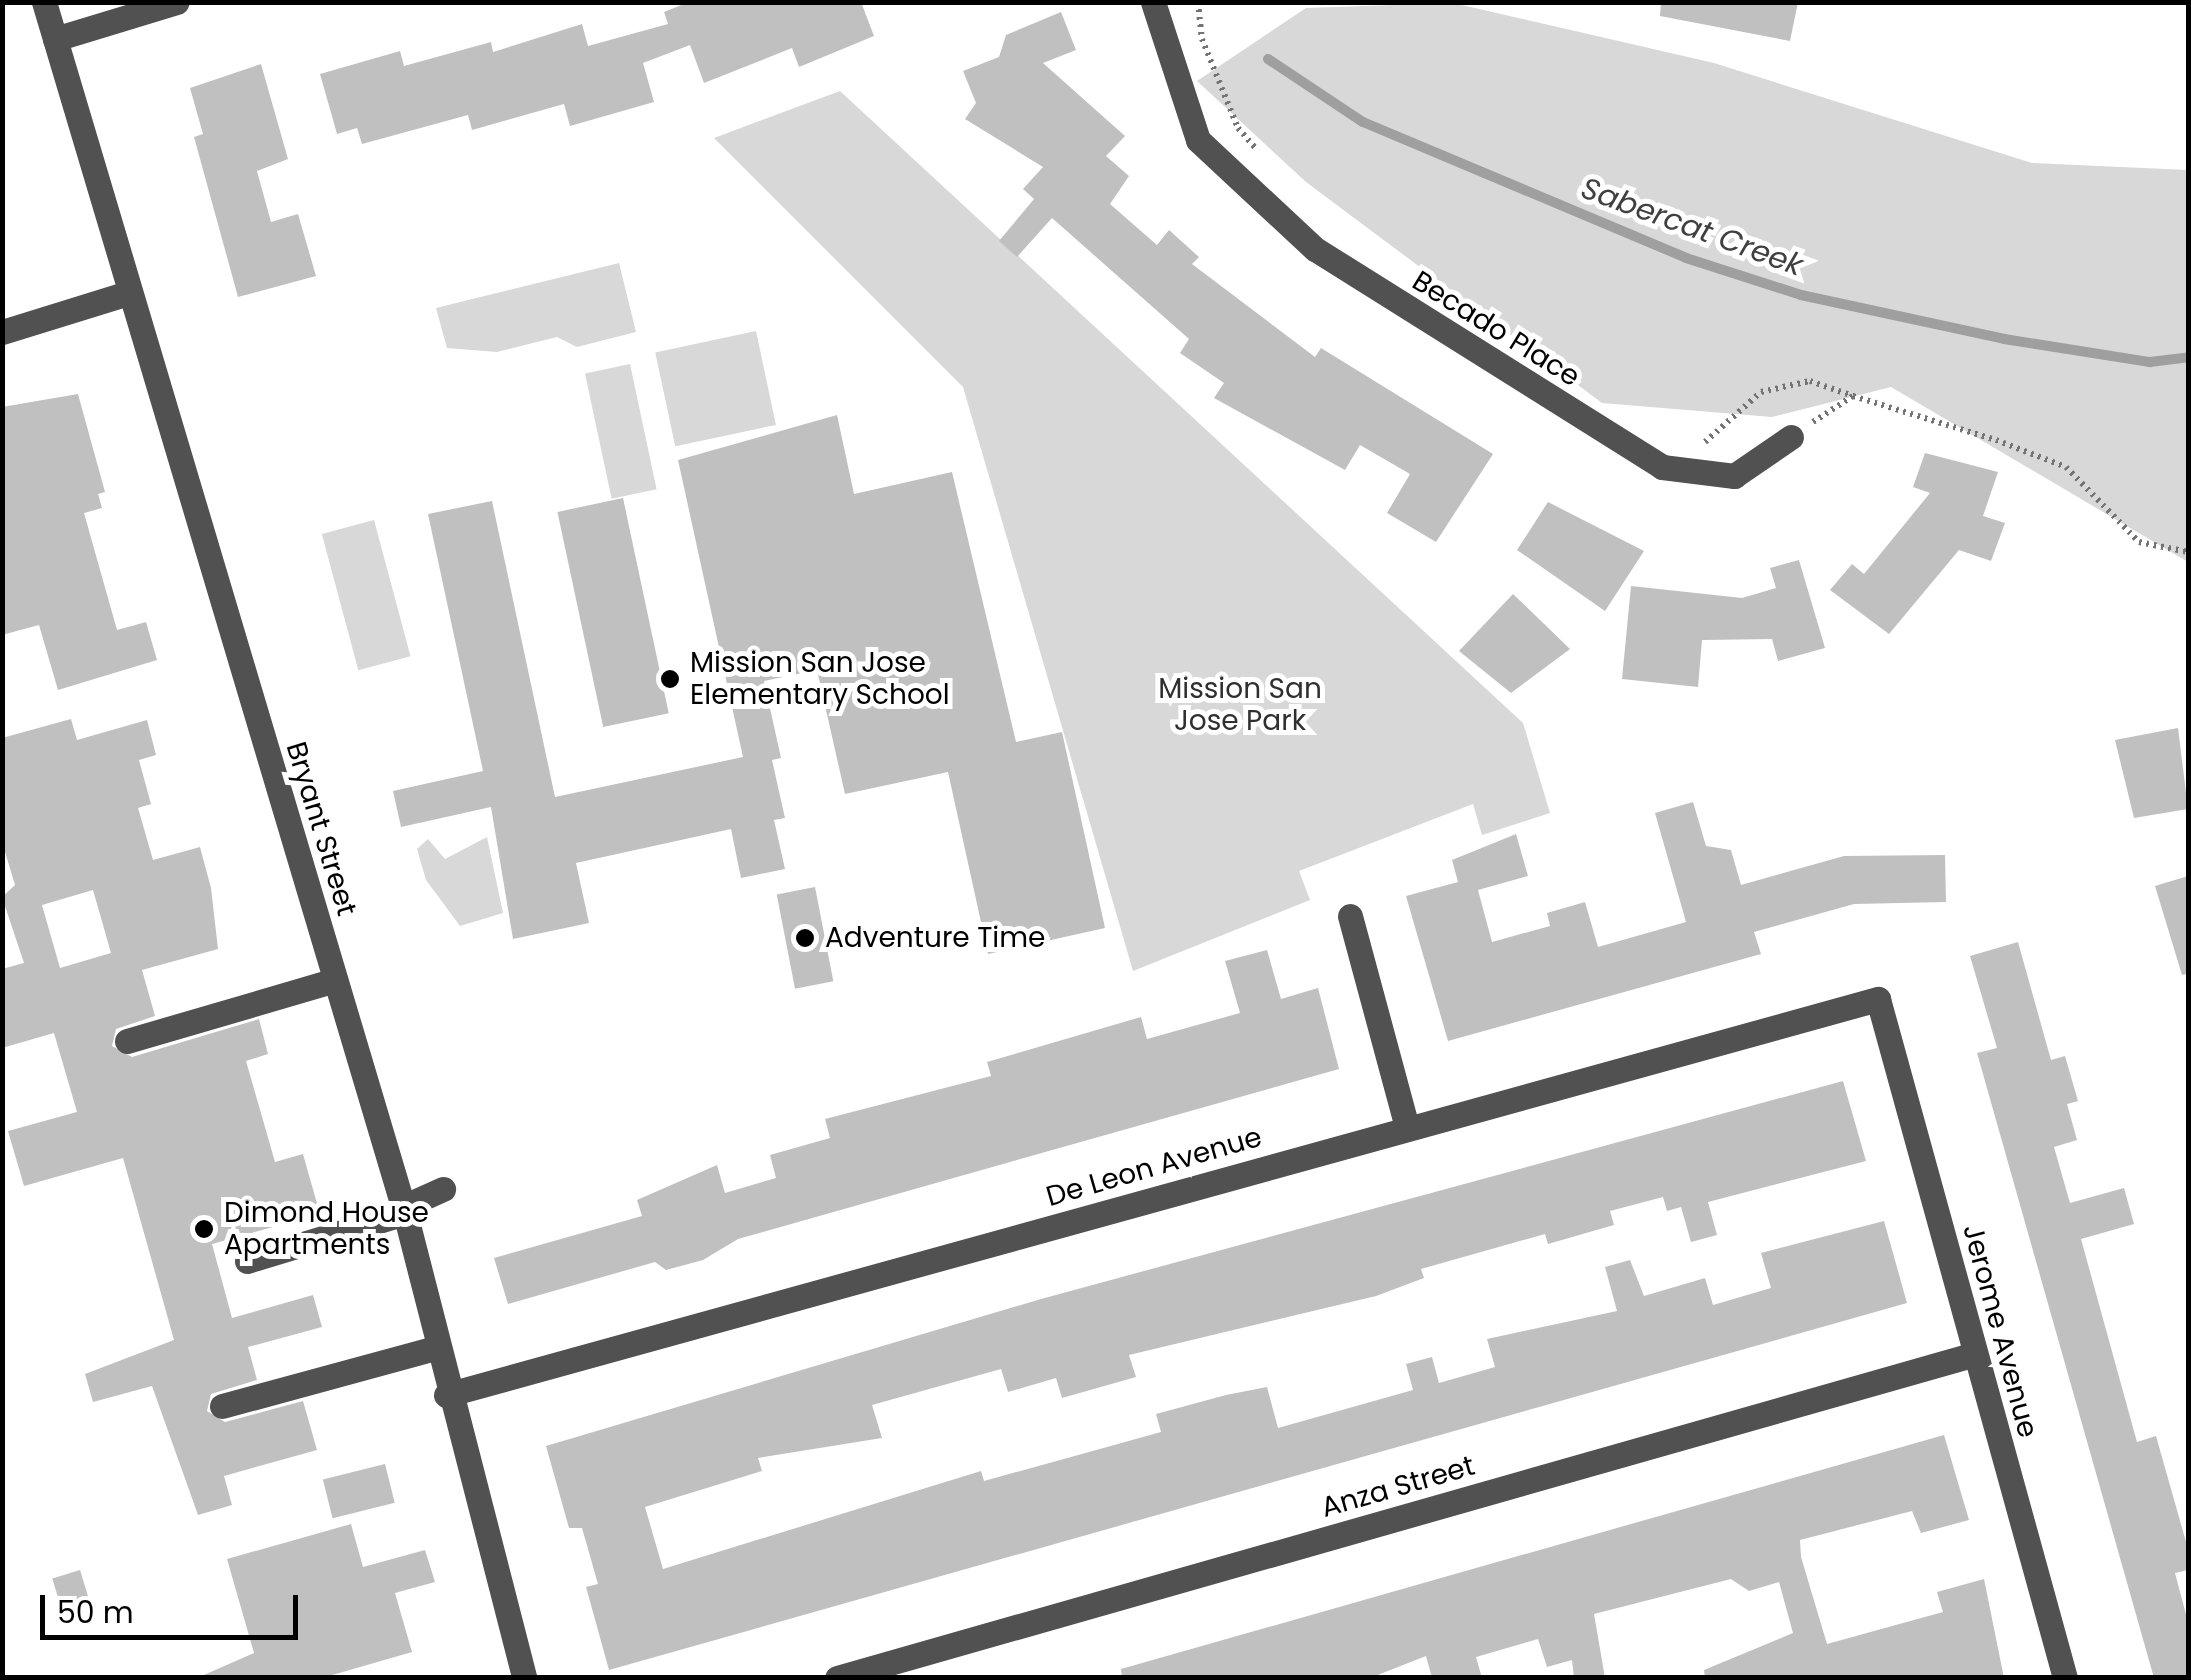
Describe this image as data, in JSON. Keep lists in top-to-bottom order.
{
  "streets": {
    "street": [
      "Becado Place",
      "Bryant Street",
      "De Leon Avenue",
      "Jerome Avenue",
      "Anza Street"
    ]
  },
  "crossings": [
    ["Bryant Street", "De Leon Avenue"],
    ["De Leon Avenue", "Jerome Avenue"],
    ["Jerome Avenue", "Anza Street"]
  ],
  "water": ["Sabercat Creek"],
  "parks": ["Mission San Jose Park"],
  "places": ["Mission San Jose Elementary School", "Adventure Time", "Dimond House Apartments"],
  "scale_bar": "50 m"
}
